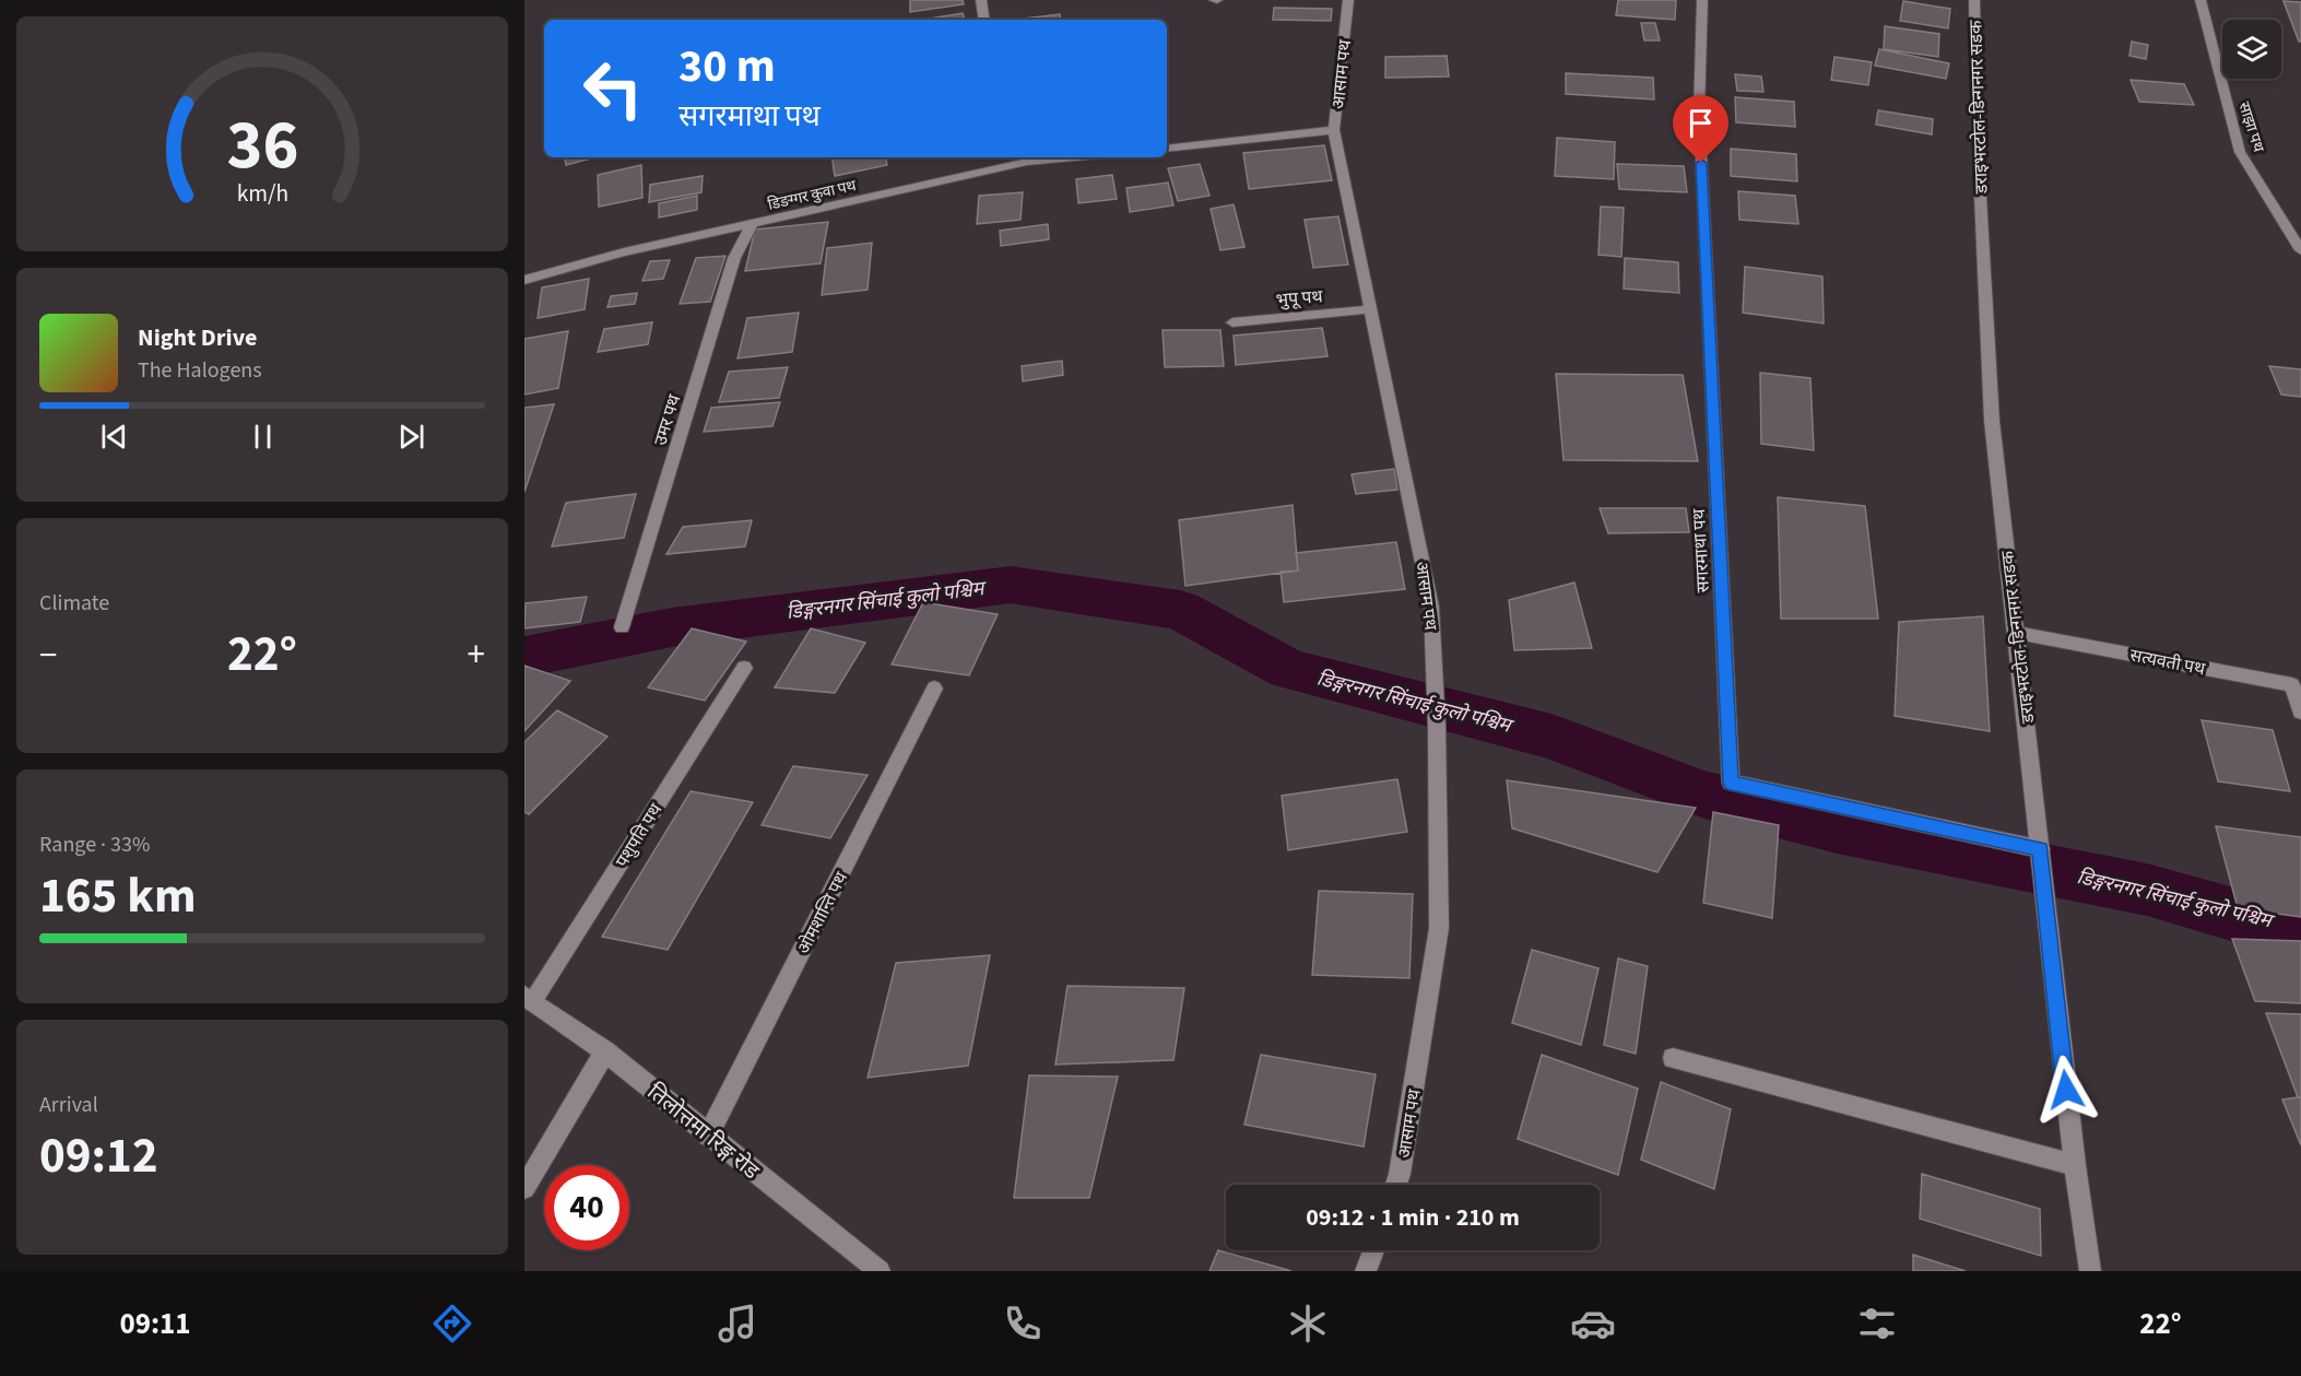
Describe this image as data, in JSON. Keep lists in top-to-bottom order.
{
  "streets": {
    "street": [
      "आसाम पथ",
      "डराइभरटोल-डिन्गनगर सडक",
      "साझा पथ",
      "डिङग्गर कुवा पथ",
      "भुपू पथ",
      "उमर पथ",
      "सगरमाथा पथ",
      "सत्यवती पथ",
      "पशुपति पथ",
      "ओमशान्ति पथ",
      "तिलोत्तमा रिङ्ग रोड"
    ]
  },
  "crossings": [
    ["आसाम पथ", "भुपू पथ"],
    ["डराइभरटोल-डिन्गनगर सडक", "सगरमाथा पथ"],
    ["डराइभरटोल-डिन्गनगर सडक", "सत्यवती पथ"],
    ["डिङग्गर कुवा पथ", "उमर पथ"],
    ["पशुपति पथ", "तिलोत्तमा रिङ्ग रोड"],
    ["ओमशान्ति पथ", "तिलोत्तमा रिङ्ग रोड"]
  ],
  "water": ["डिङ्गरनगर सिंचाई कुलो पश्चिम"],
  "page": {
    "turn": ["30 m", "सगरमाथा पथ"],
    "song": ["Night Drive", "The Halogens"],
    "tile": [
      "Climate",
      ["Range · 33%", "165 km"],
      ["Arrival", "09:12"]
    ],
    "heat": ["−", "22°", "+"],
    "limit": "40",
    "trip": "09:12 · 1 min · 210 m",
    "tabs": ["09:11", "22°"],
    "gauge": ["36", "km/h"]
  }
}
